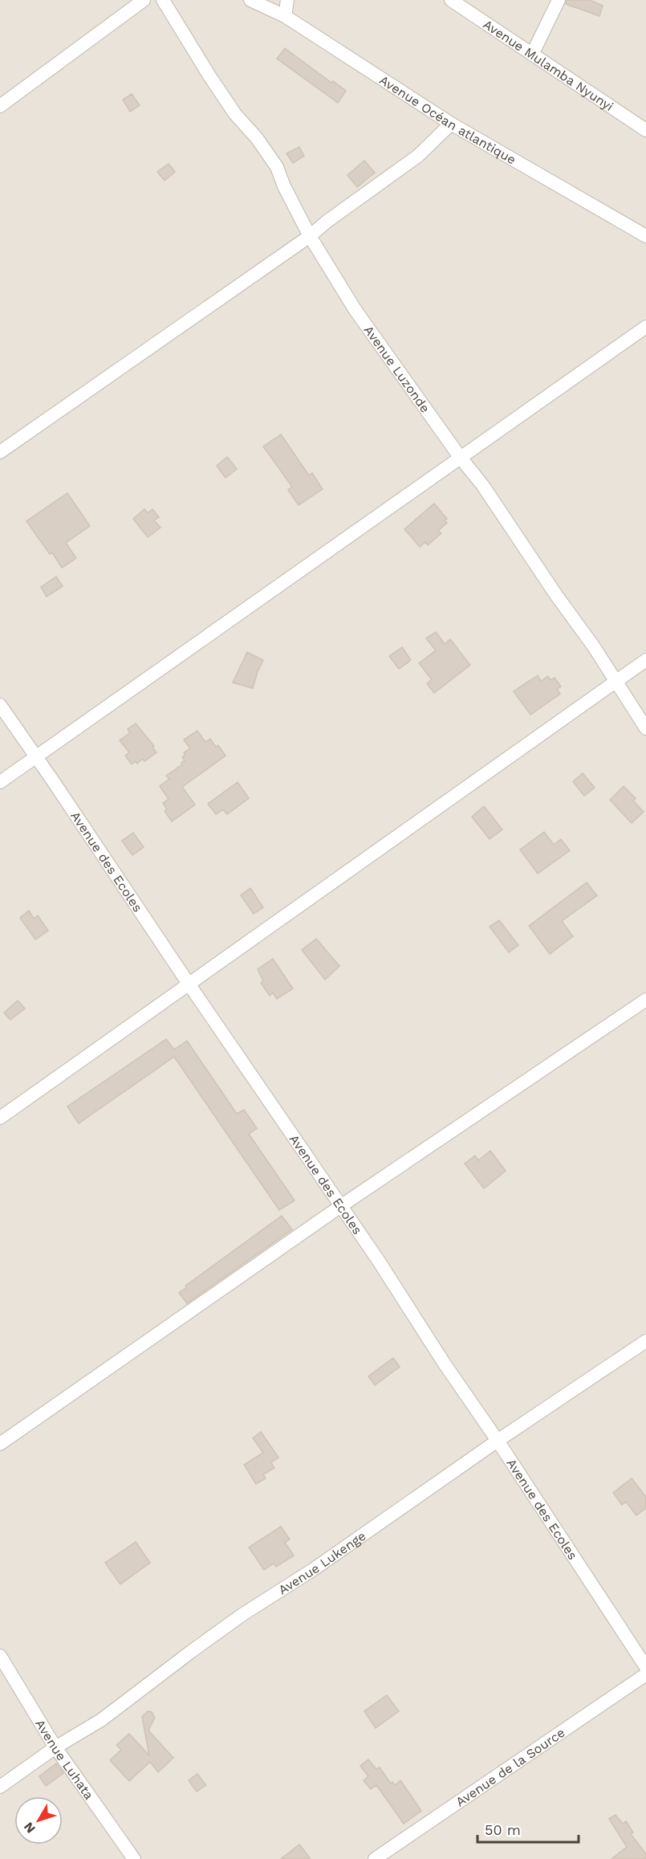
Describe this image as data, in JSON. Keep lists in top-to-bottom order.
{
  "streets": {
    "street": [
      "Avenue Mulamba Nyunyi",
      "Avenue Océan atlantique",
      "Avenue Luzonde",
      "Avenue des Ecoles",
      "Avenue Lukenge",
      "Avenue Luhata",
      "Avenue de la Source"
    ]
  },
  "crossings": [
    ["Avenue des Ecoles", "Avenue Lukenge"],
    ["Avenue Lukenge", "Avenue Luhata"]
  ],
  "scale_bar": "50 m",
  "north": "bottom left"
}
